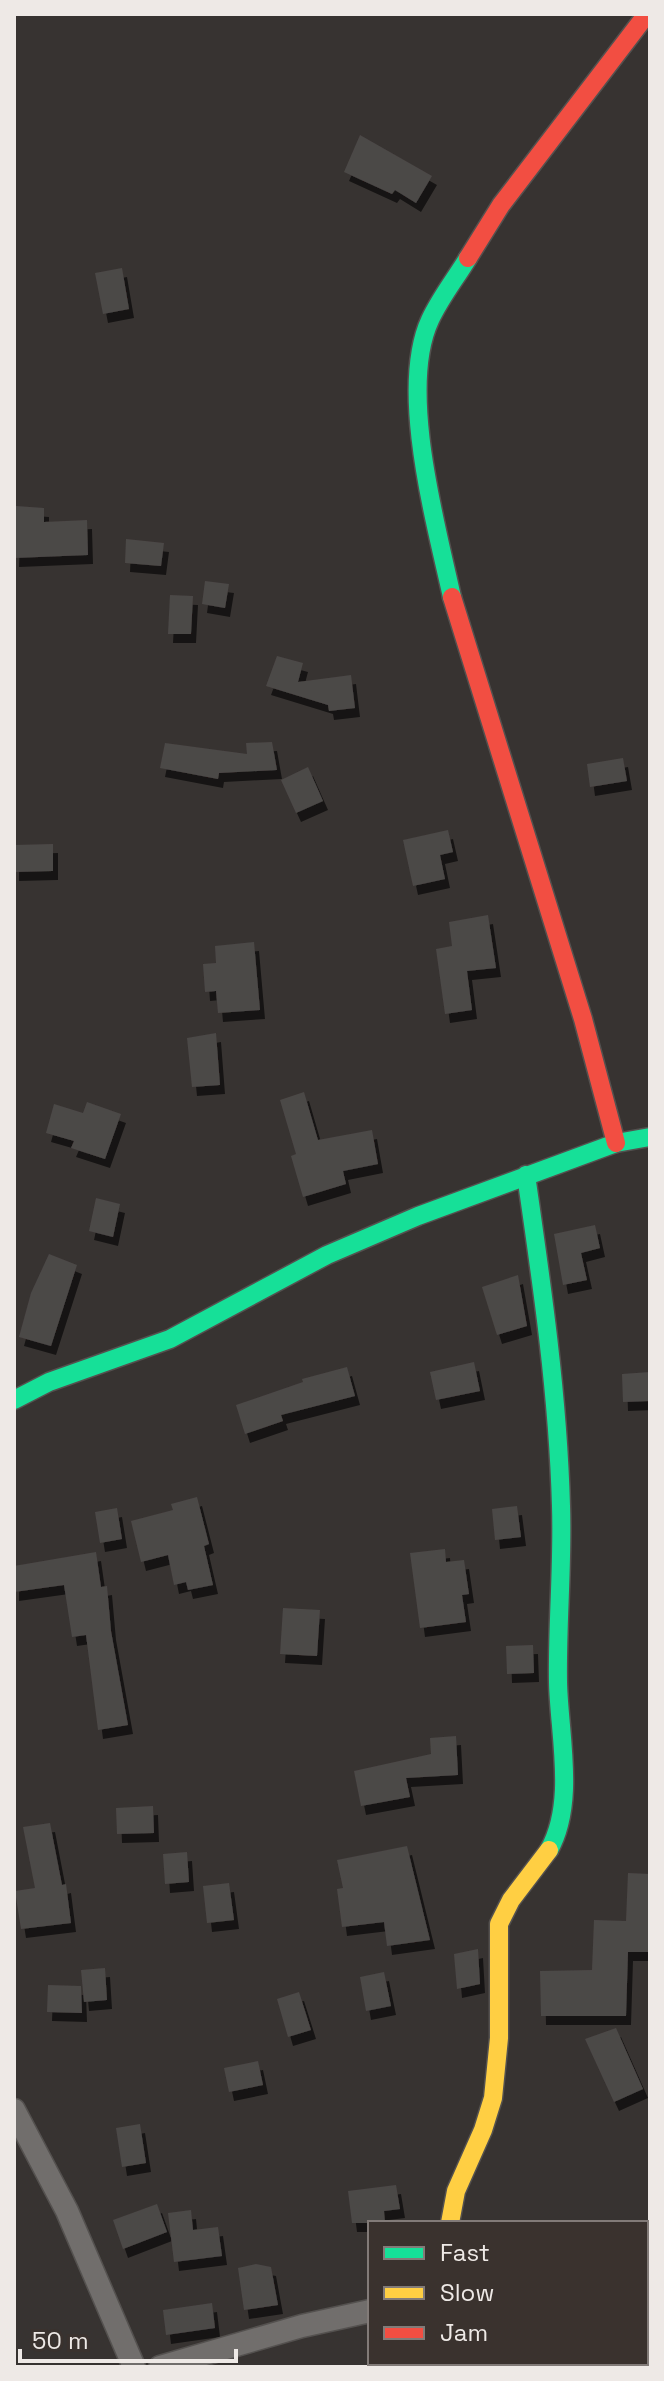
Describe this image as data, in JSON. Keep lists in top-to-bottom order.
{
  "legend": ["Fast", "Slow", "Jam"],
  "scale_bar": "50 m"
}
